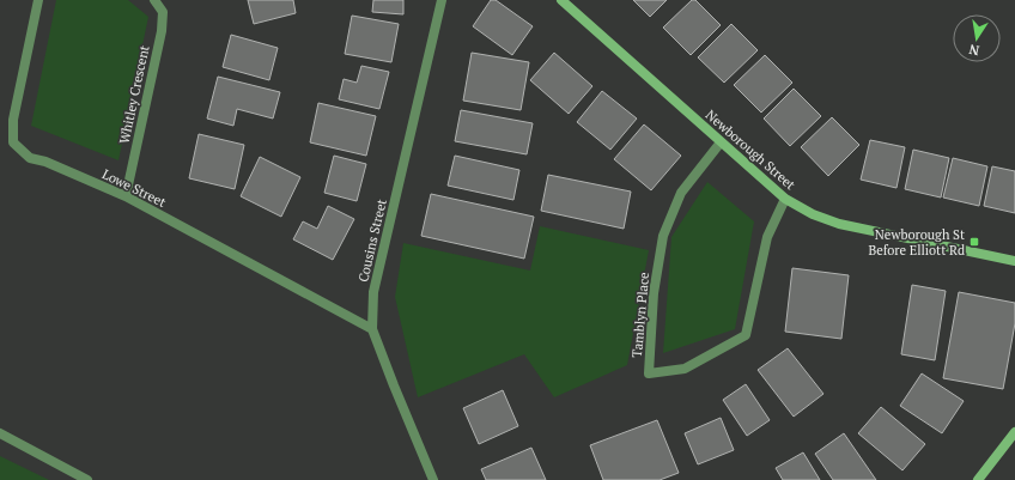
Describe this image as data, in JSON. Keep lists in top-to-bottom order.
{
  "streets": {
    "street": [
      "Whitley Crescent",
      "Newborough Street",
      "Lowe Street",
      "Cousins Street",
      "Tamblyn Place"
    ]
  },
  "crossings": [
    ["Whitley Crescent", "Lowe Street"],
    ["Newborough Street", "Tamblyn Place"],
    ["Lowe Street", "Cousins Street"]
  ],
  "places": {
    "transit": ["Newborough St Before Elliott Rd"]
  },
  "north": "bottom"
}
